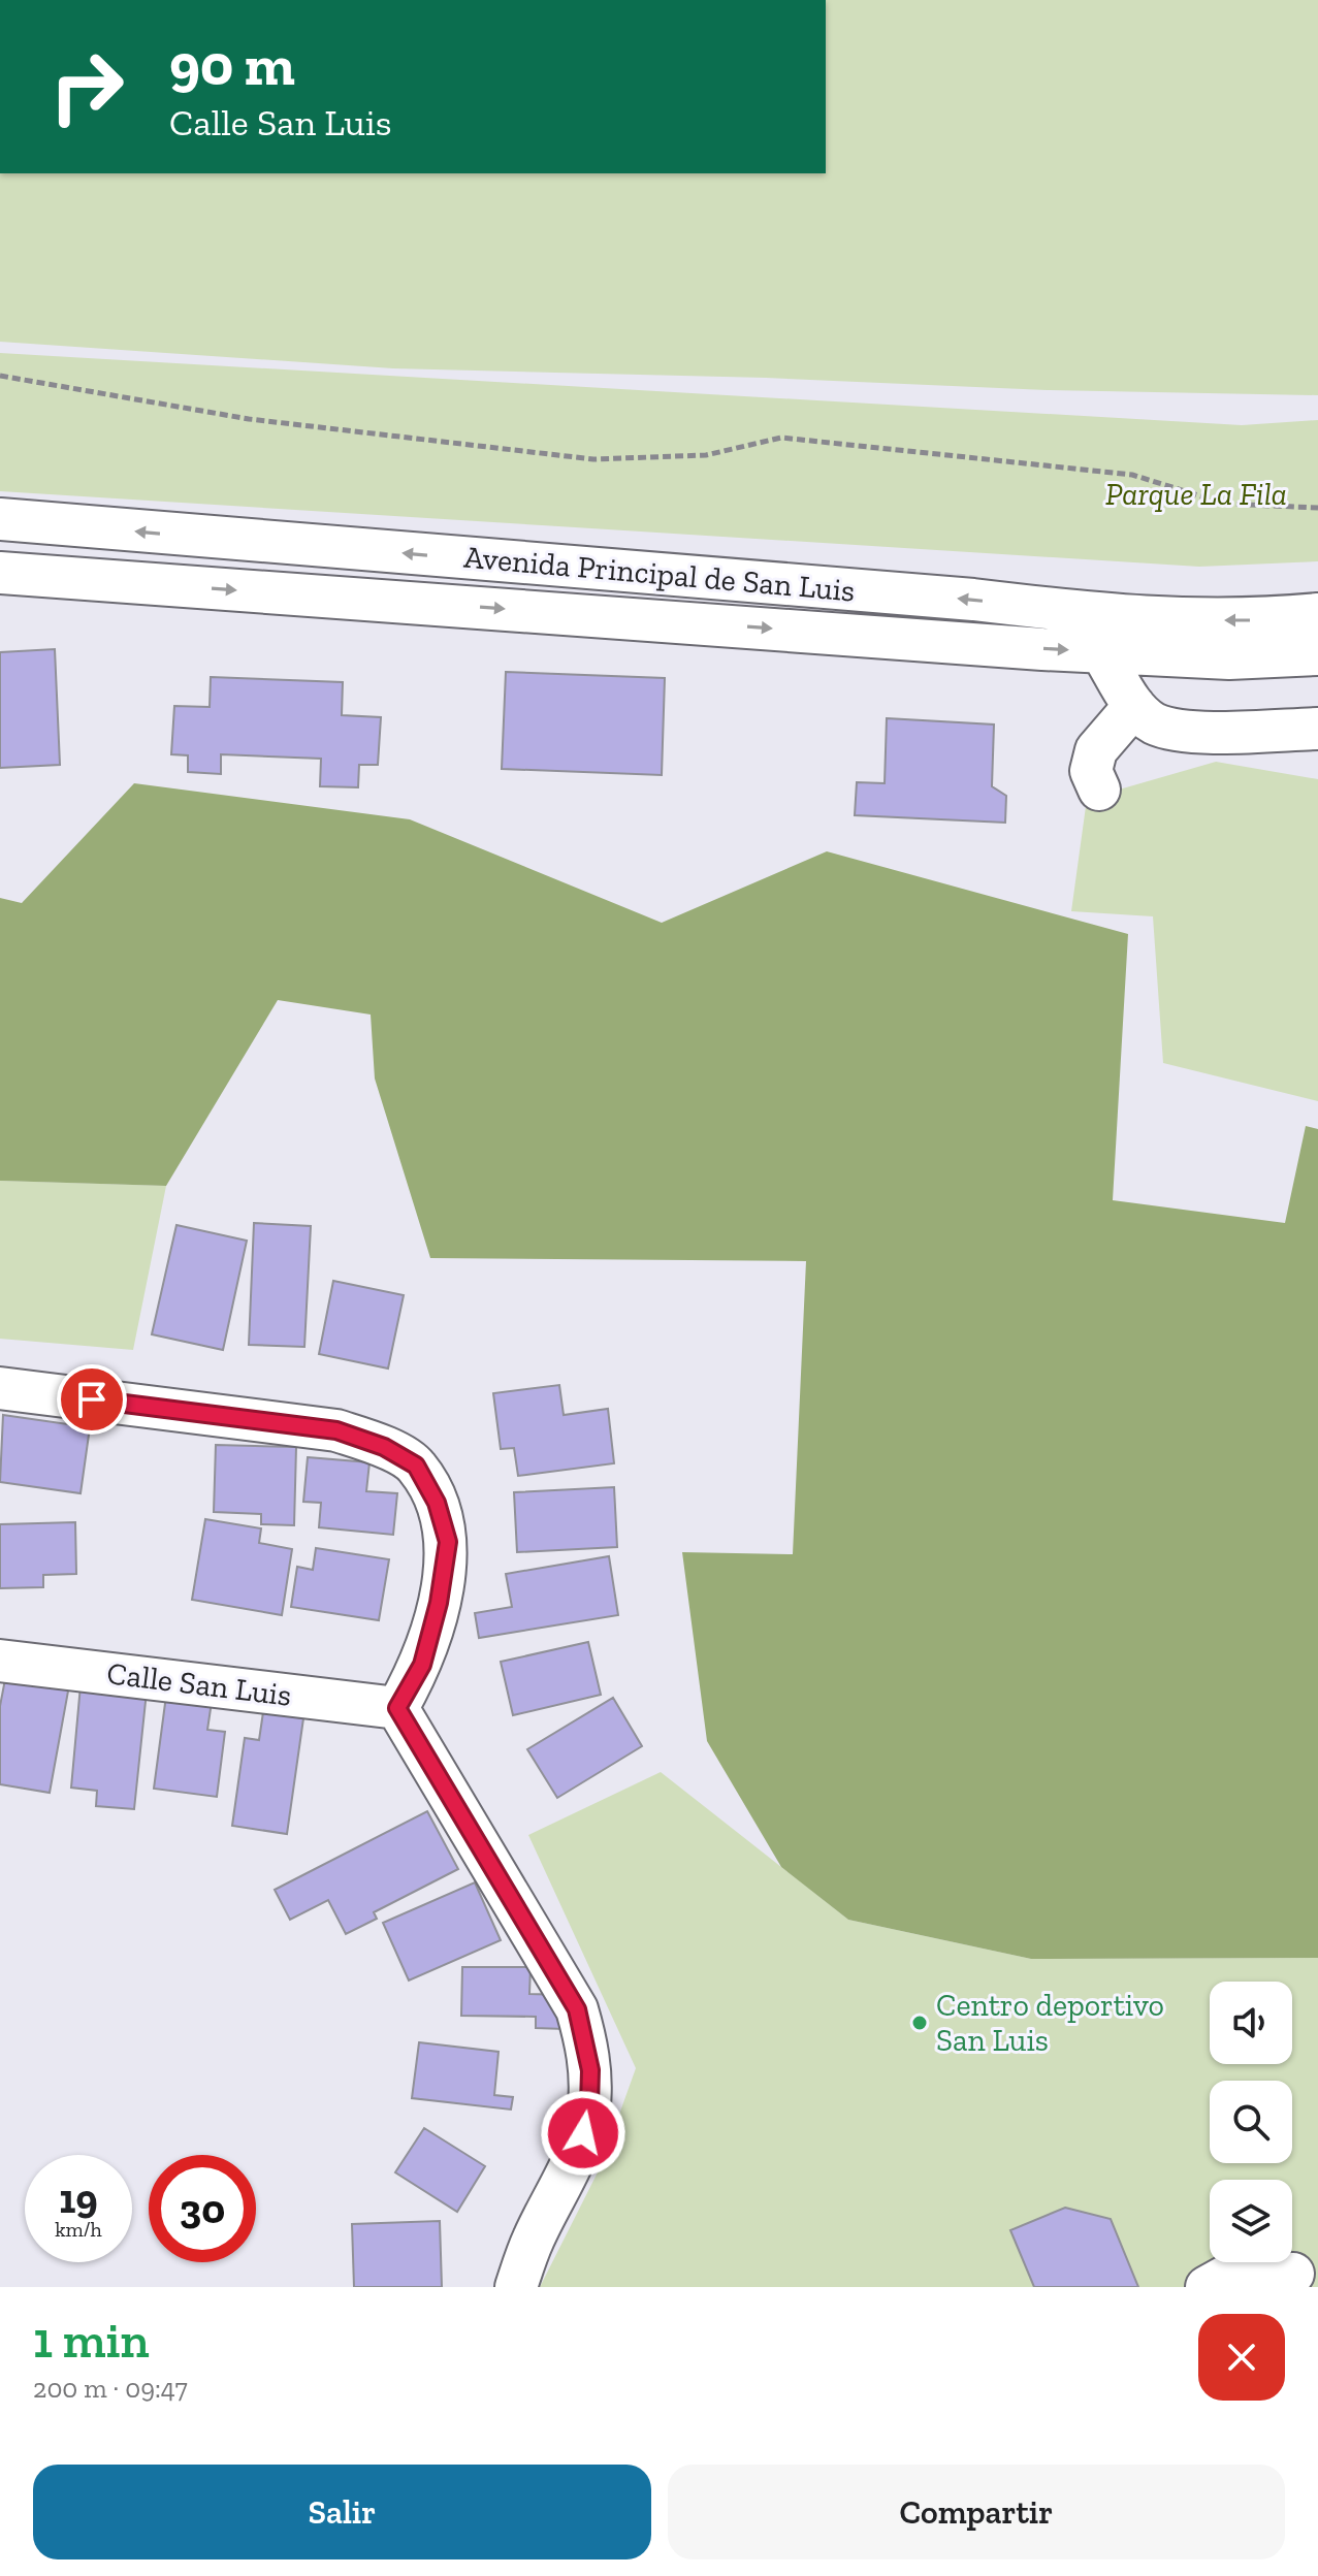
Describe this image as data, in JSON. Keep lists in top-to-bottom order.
{
  "streets": {
    "street": ["Avenida Principal de San Luis", "Calle San Luis"]
  },
  "parks": ["Parque La Fila"],
  "places": ["Centro deportivo San Luis"],
  "page": {
    "turn": ["90 m", "Calle San Luis"],
    "speed": "19 km/h",
    "limit": "30",
    "heading": ["1 min", "200 m · 09:47"],
    "buttons": ["Salir", "Compartir"]
  }
}
